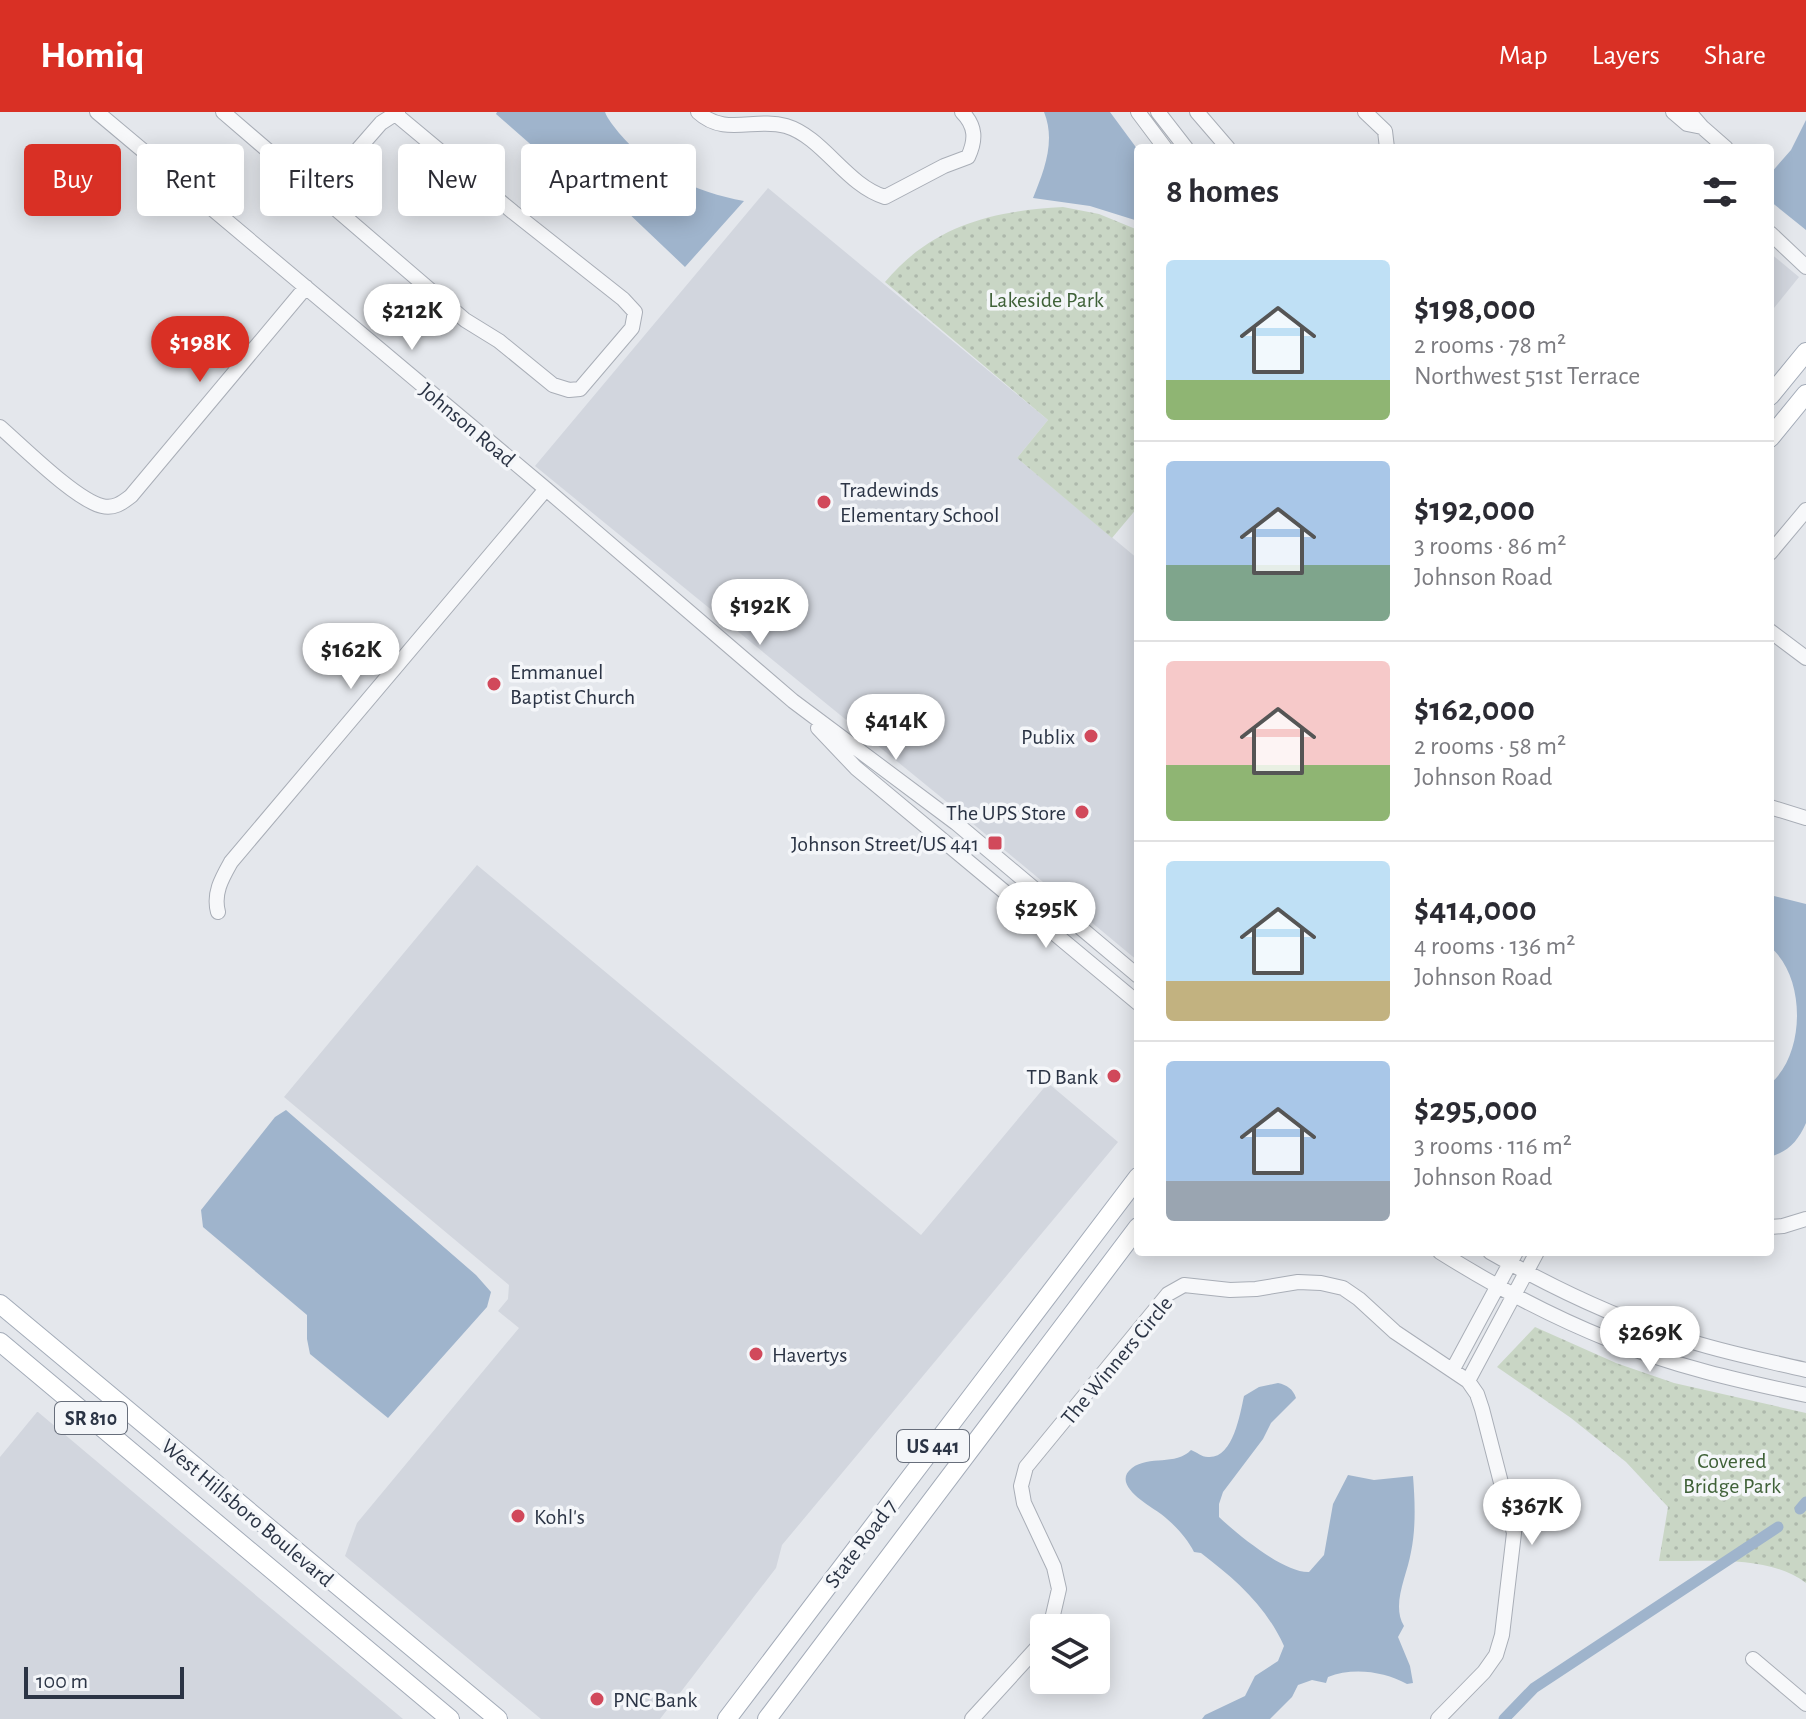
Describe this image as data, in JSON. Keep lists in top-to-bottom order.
{
  "streets": {
    "main road": [
      "SR 810",
      "US 441",
      "West Hillsboro Boulevard",
      "State Road 7"
    ],
    "street": ["Johnson Road", "The Winners Circle"]
  },
  "parks": ["Lakeside Park", "Covered Bridge Park"],
  "places": {
    "other": [
      "Tradewinds Elementary School",
      "Emmanuel Baptist Church",
      "Publix",
      "The UPS Store",
      "TD Bank",
      "Havertys",
      "Kohl's",
      "PNC Bank"
    ],
    "transit": ["Johnson Street/US 441"]
  },
  "scale_bar": "100 m",
  "page": {
    "header": "Homiq",
    "nav": ["Map", "Layers", "Share"],
    "chip": [
      "Buy",
      "Rent",
      "Filters",
      "New",
      "Apartment"
    ],
    "heading": "8 homes",
    "list": [
      {
        "name": "$198,000",
        "note": "2 rooms · 78 m² · Northwest 51st Terrace"
      },
      {
        "name": "$192,000",
        "note": "3 rooms · 86 m² · Johnson Road"
      },
      {
        "name": "$162,000",
        "note": "2 rooms · 58 m² · Johnson Road"
      },
      {
        "name": "$414,000",
        "note": "4 rooms · 136 m² · Johnson Road"
      },
      {
        "name": "$295,000",
        "note": "3 rooms · 116 m² · Johnson Road"
      }
    ],
    "price": [
      "$212K",
      "$198K",
      "$192K",
      "$162K",
      "$414K",
      "$295K",
      "$269K",
      "$367K"
    ],
    "scale": "100 m"
  }
}
